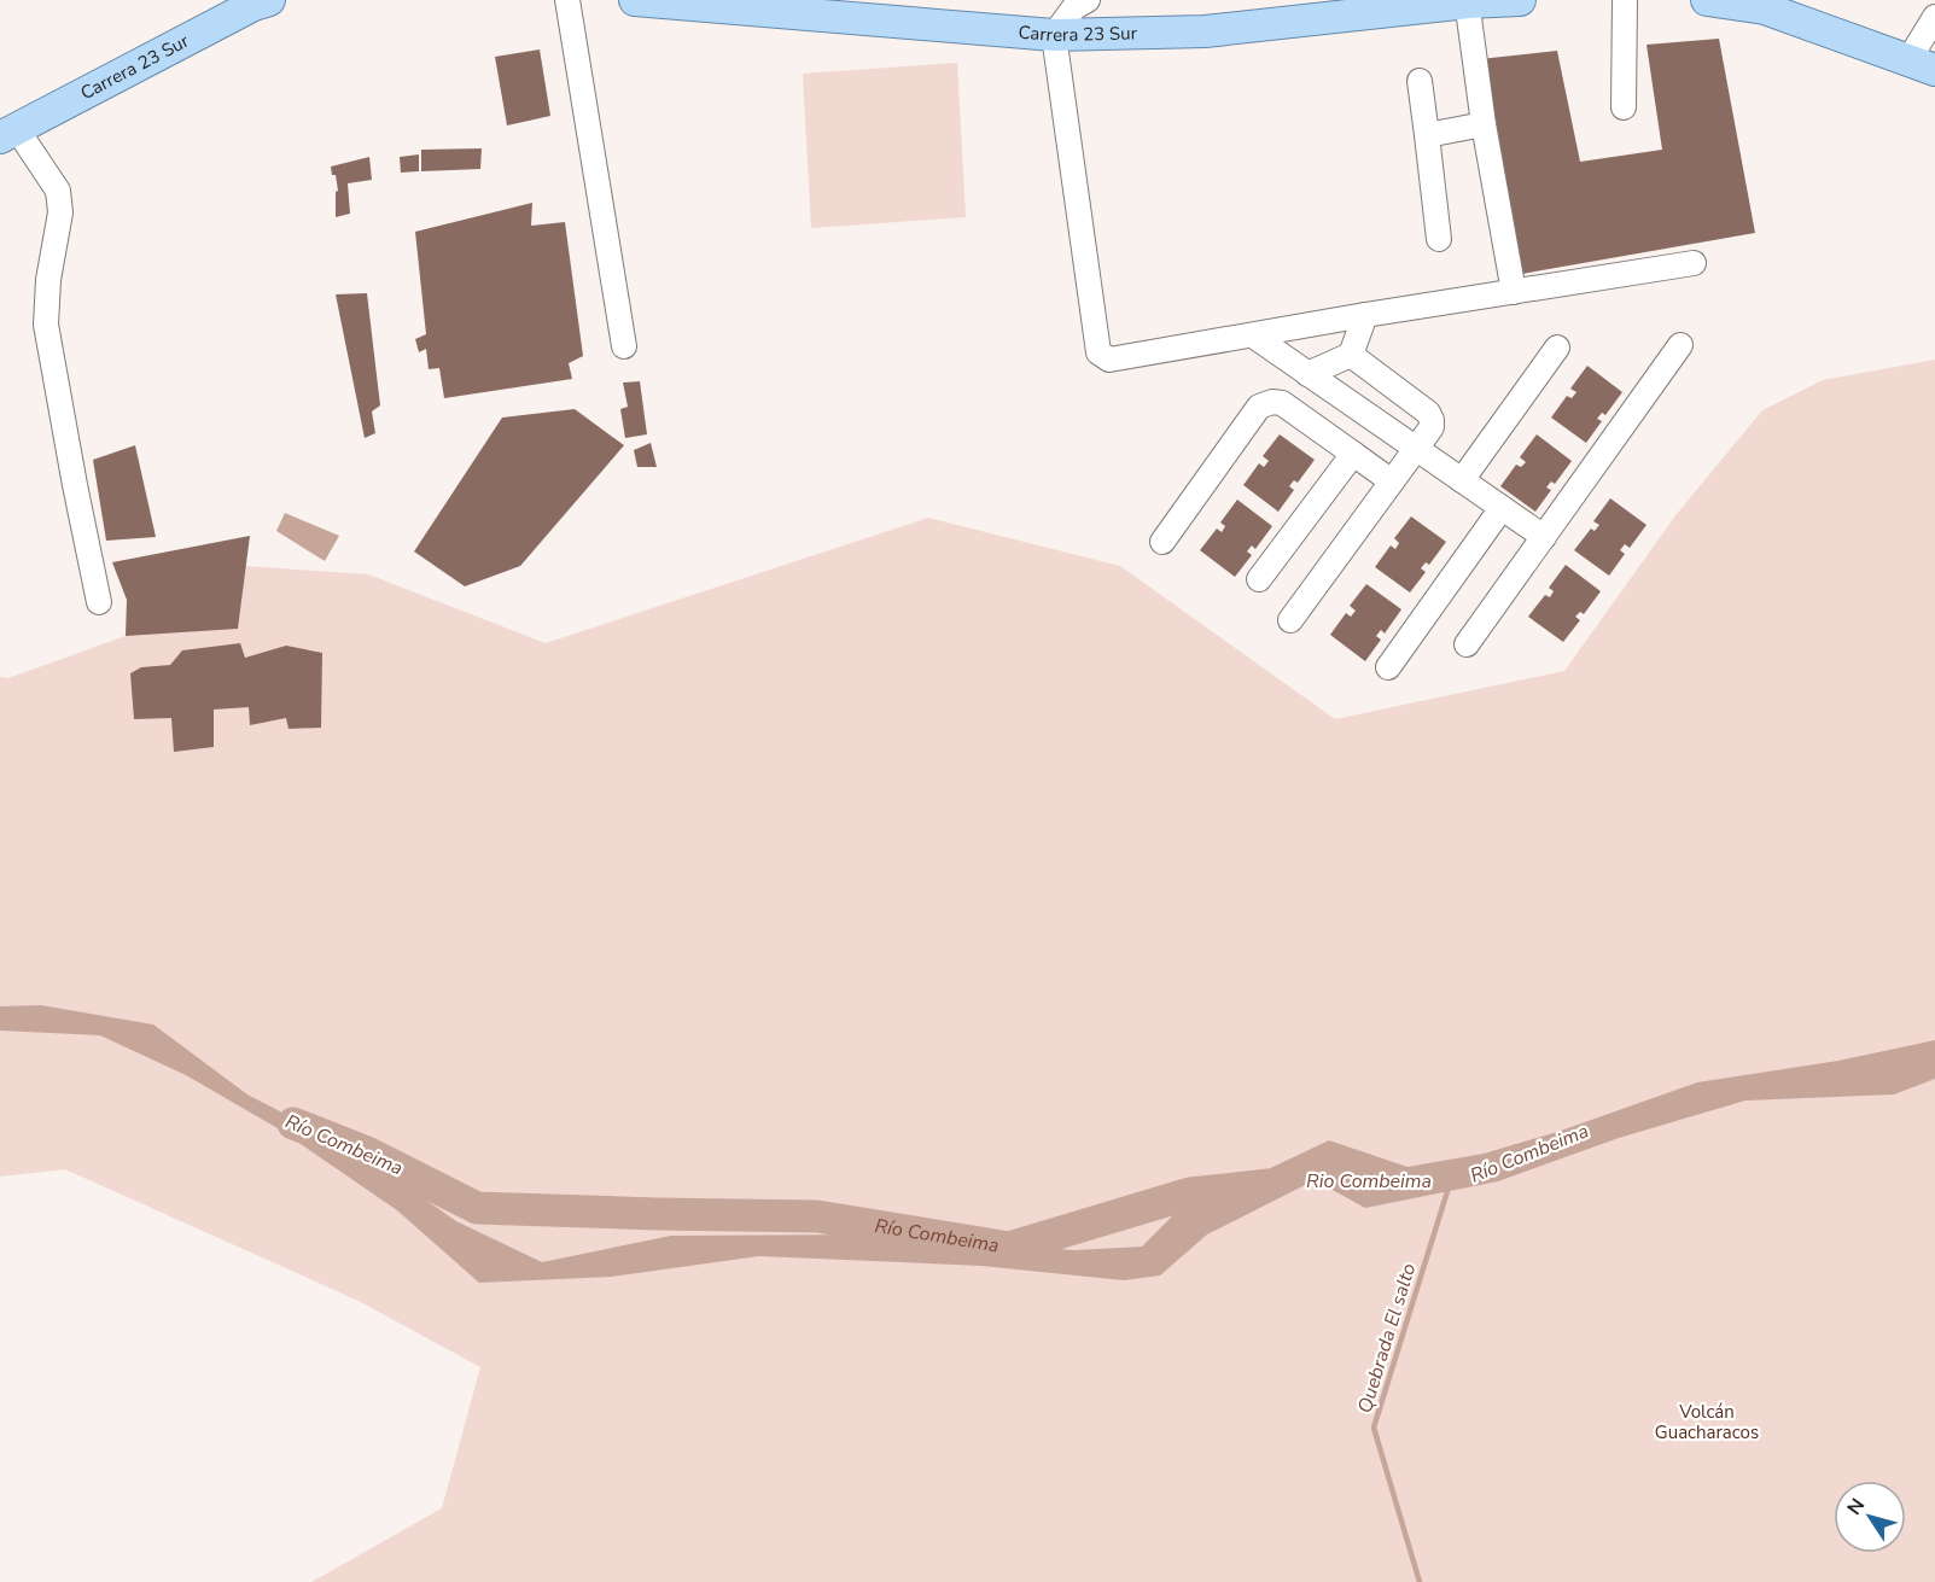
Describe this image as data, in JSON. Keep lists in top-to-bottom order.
{
  "streets": {
    "main road": ["Carrera 23 Sur"]
  },
  "water": ["Río Combeima", "Rio Combeima", "Quebrada El salto"],
  "parks": ["Volcán Guacharacos"],
  "north": "top left"
}
